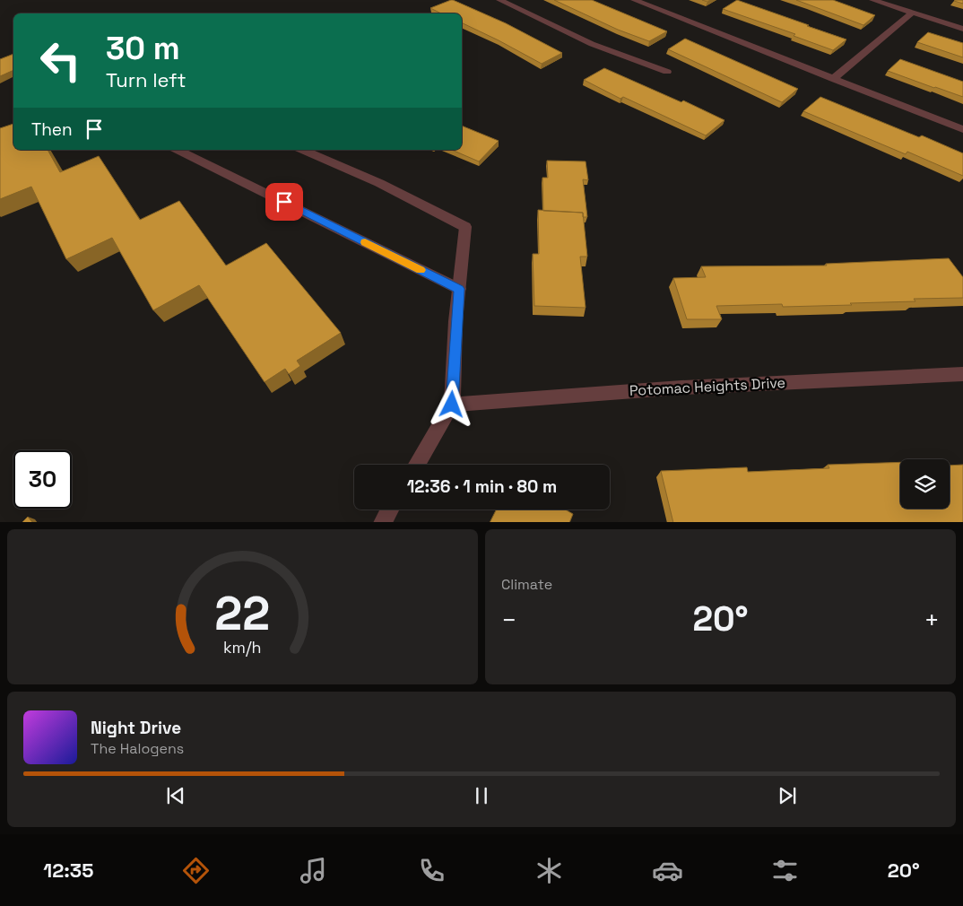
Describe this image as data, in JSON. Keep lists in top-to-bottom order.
{
  "streets": {
    "street": ["Potomac Heights Drive"]
  },
  "page": {
    "turn": ["30 m", "Turn left"],
    "then": "Then",
    "limit": "30",
    "trip": "12:36 · 1 min · 80 m",
    "tile": "Climate",
    "heat": ["−", "20°", "+"],
    "song": ["Night Drive", "The Halogens"],
    "tabs": ["12:35", "20°"],
    "gauge": ["22", "km/h"]
  }
}
